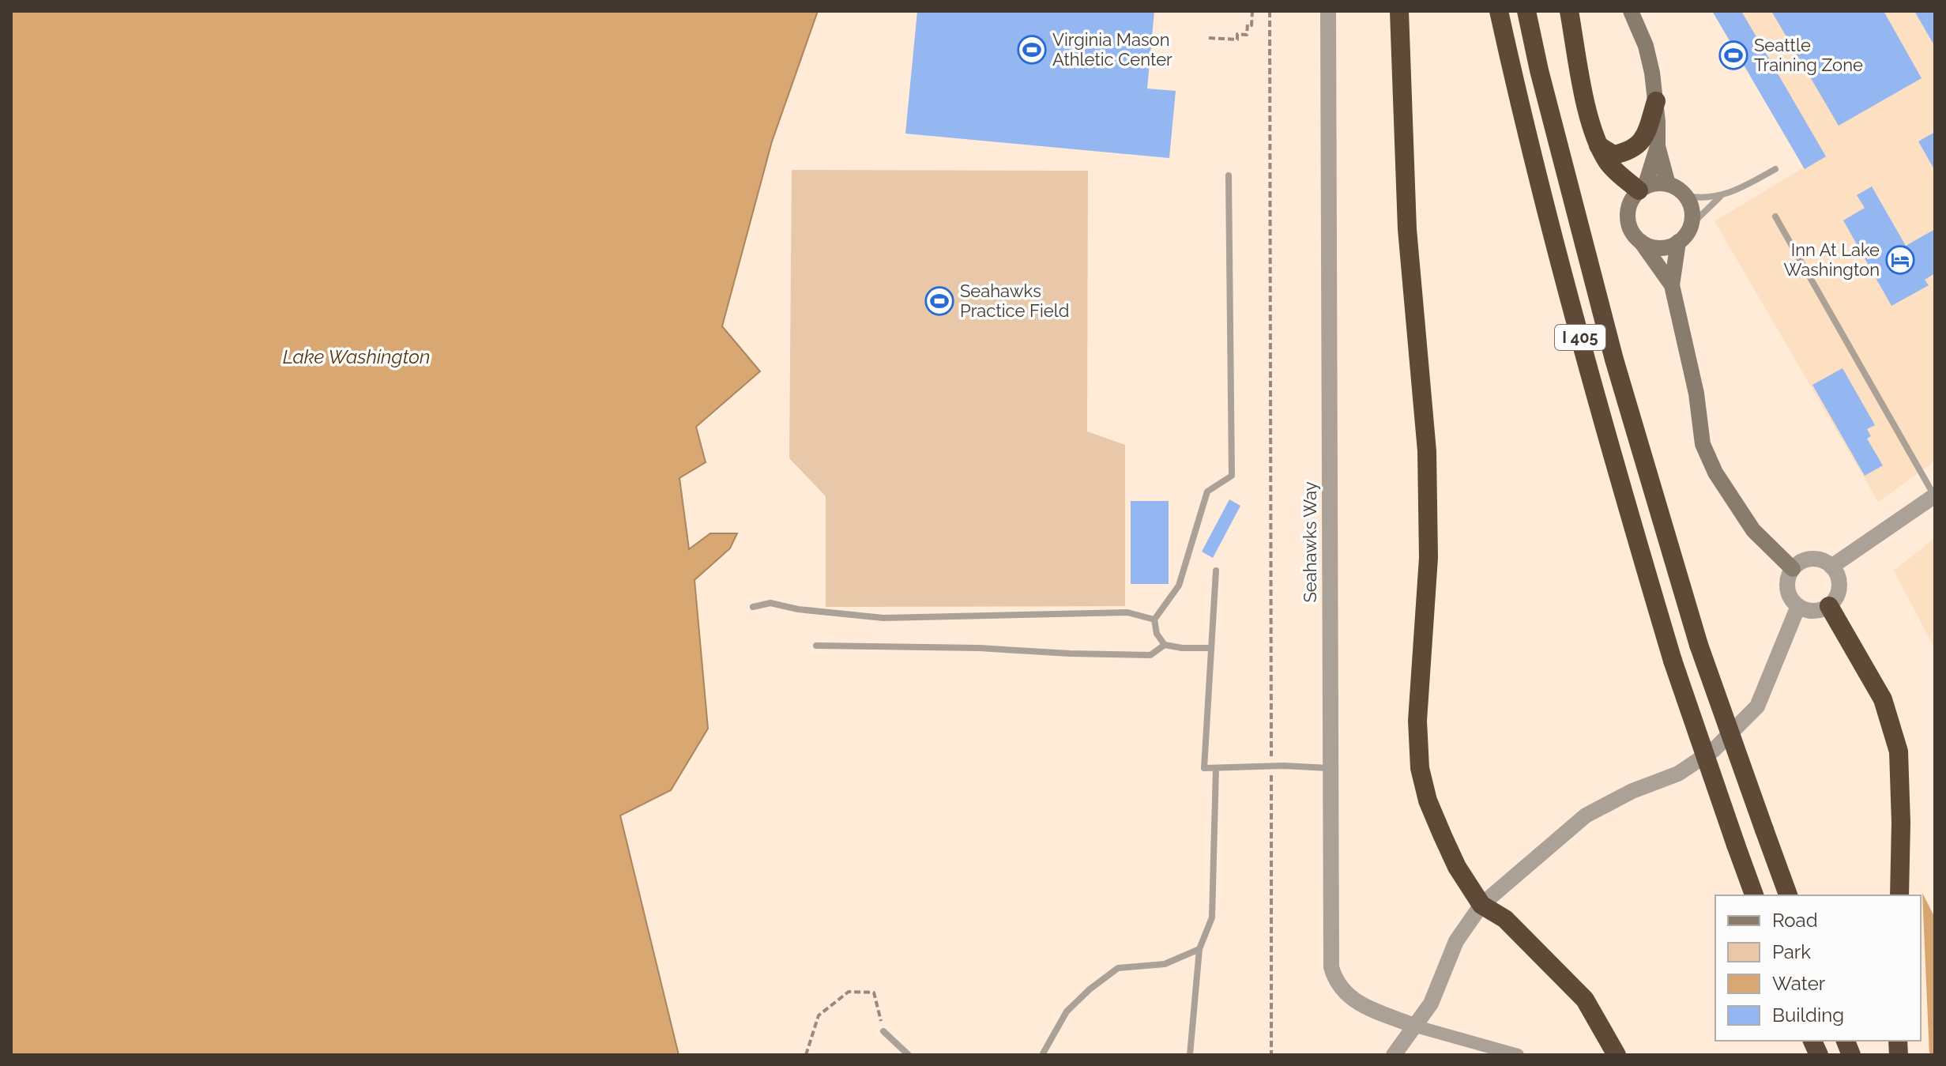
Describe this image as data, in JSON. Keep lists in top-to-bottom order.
{
  "streets": {
    "highway": ["I 405"],
    "street": ["Seahawks Way"]
  },
  "water": ["Lake Washington"],
  "places": {
    "sports": ["Virginia Mason Athletic Center", "Seattle Training Zone", "Seahawks Practice Field"],
    "hotel": ["Inn At Lake Washington"]
  },
  "legend": [
    "Road",
    "Park",
    "Water",
    "Building"
  ]
}
